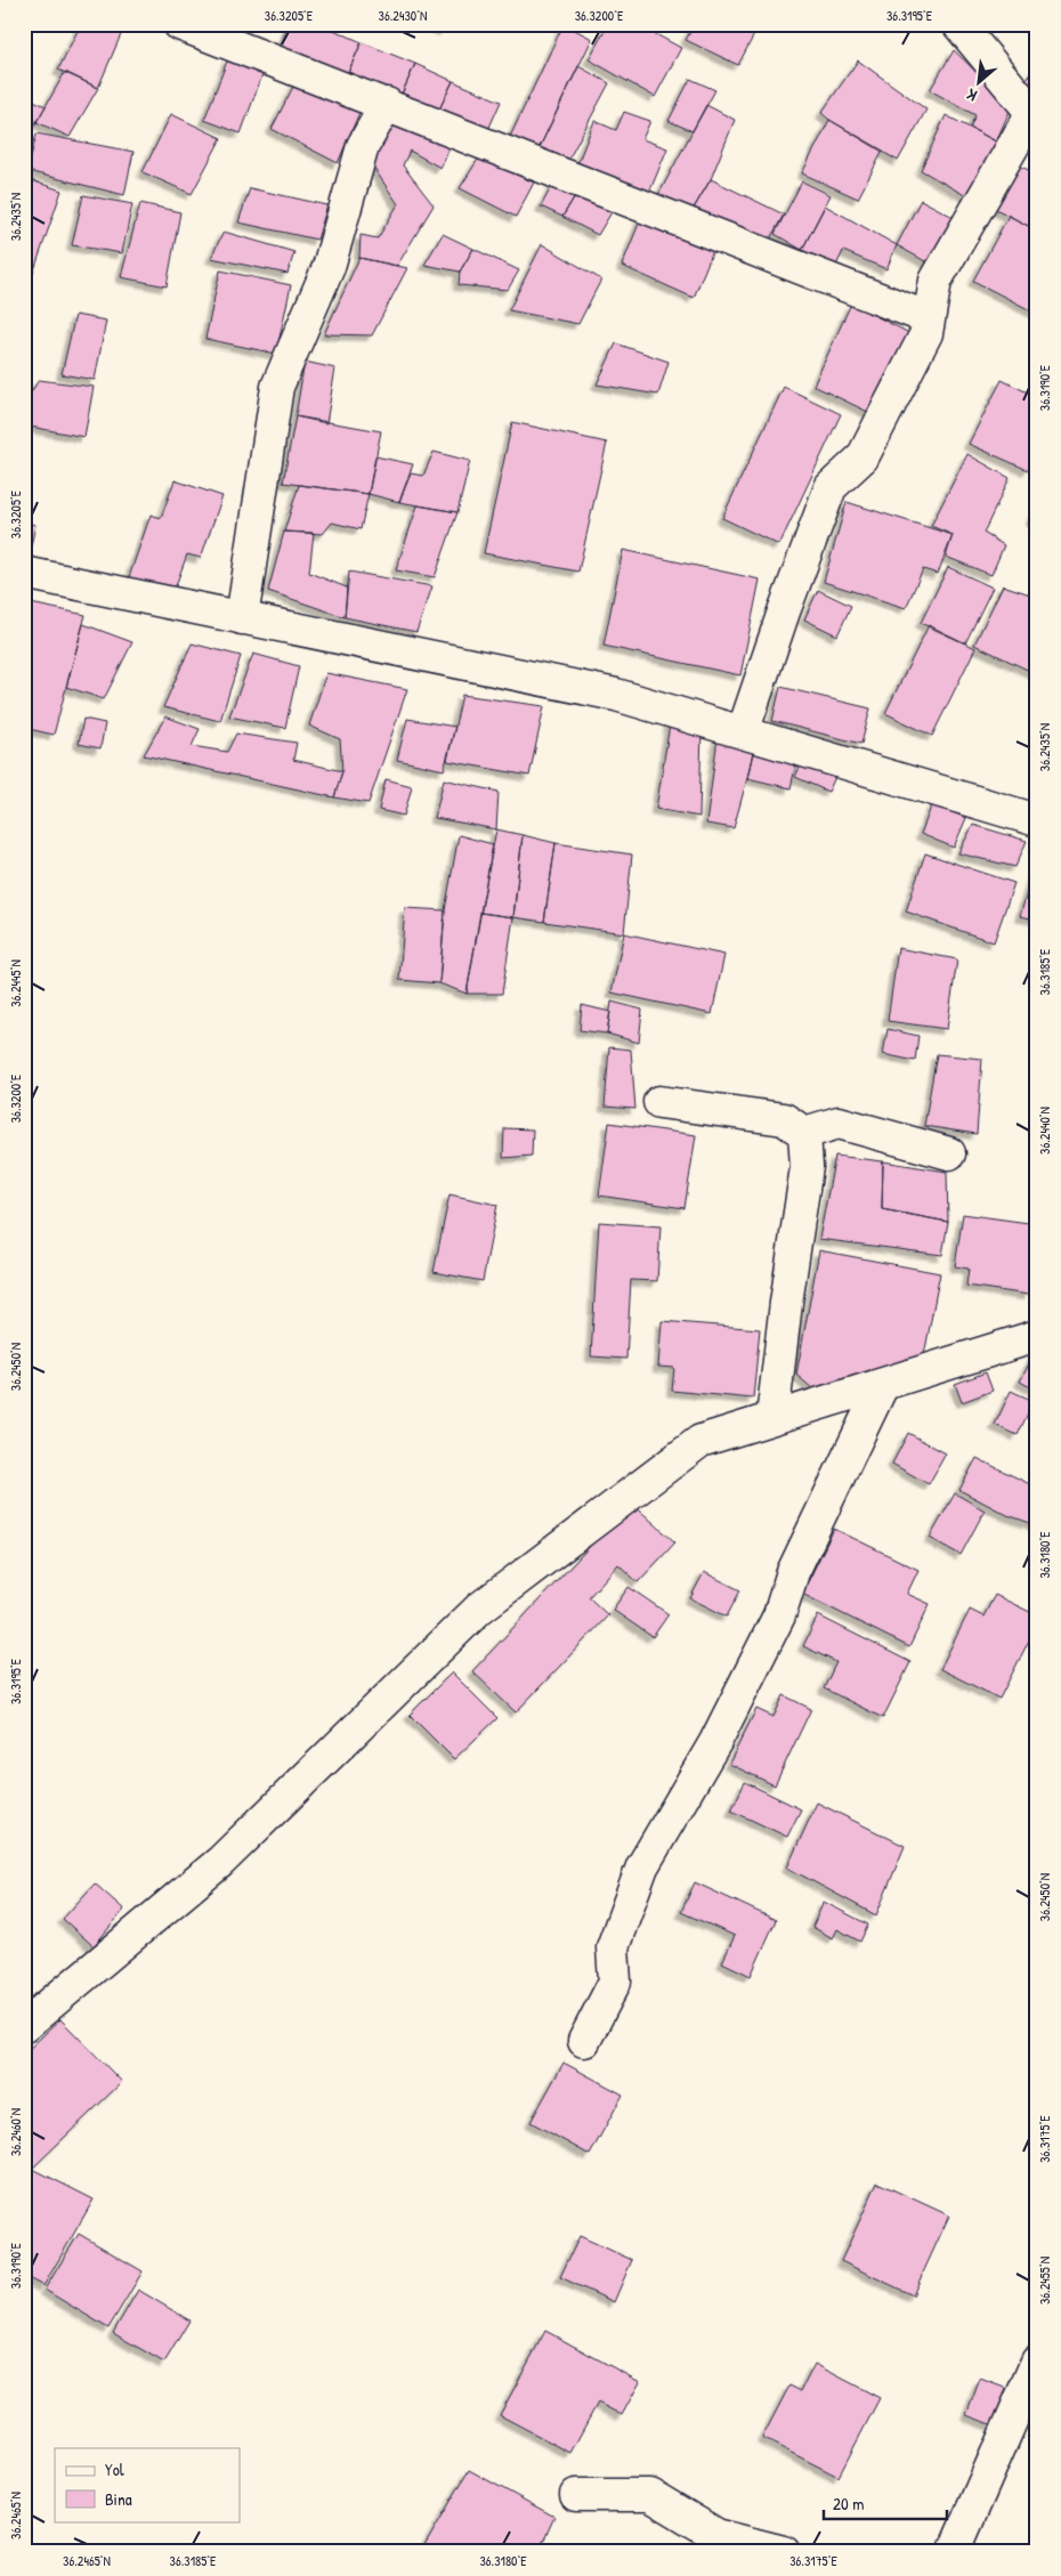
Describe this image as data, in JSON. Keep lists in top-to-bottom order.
{
  "legend": ["Yol", "Bina"],
  "scale_bar": "20 m",
  "north": "bottom left",
  "coordinates": [
    "36.3205°E",
    "36.2430°N",
    "36.3200°E",
    "36.3195°E",
    "36.2435°N",
    "36.3190°E",
    "36.3185°E",
    "36.2445°N",
    "36.2440°N",
    "36.2450°N",
    "36.3180°E",
    "36.2460°N",
    "36.3175°E",
    "36.2455°N",
    "36.2465°N"
  ]
}
